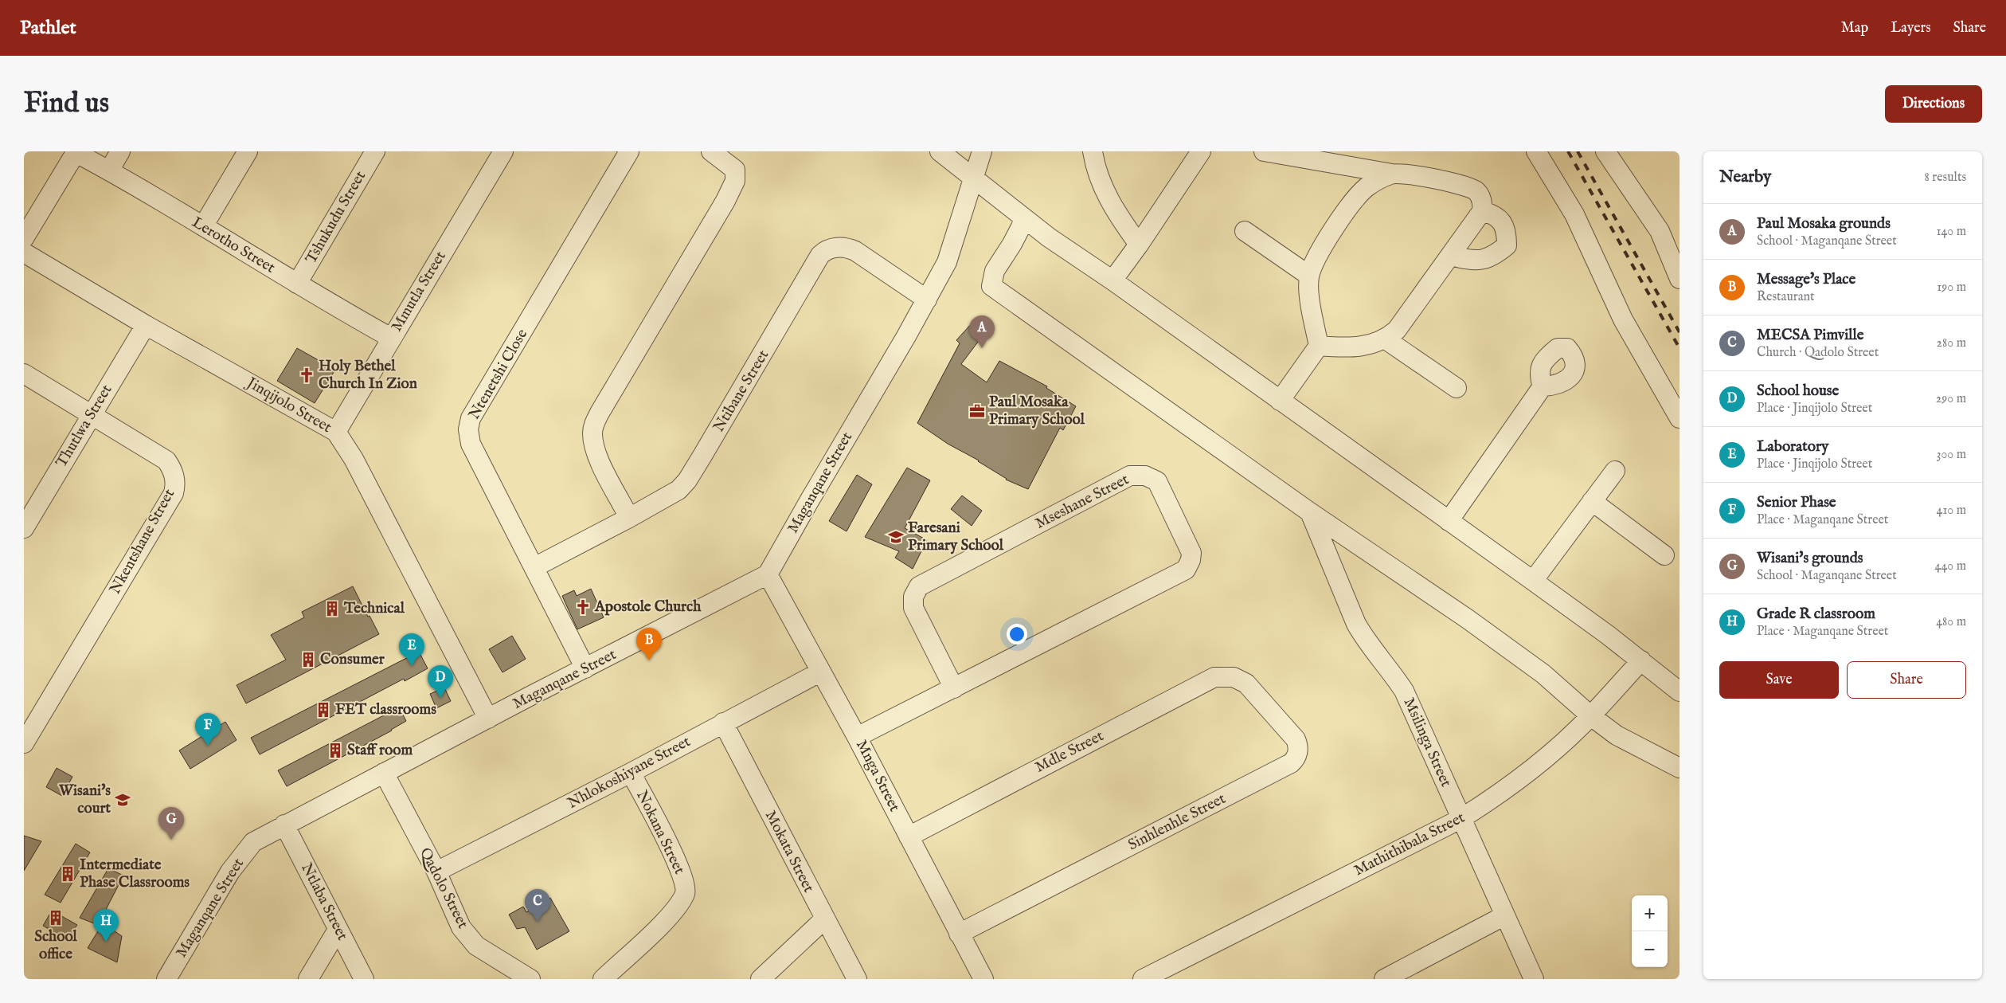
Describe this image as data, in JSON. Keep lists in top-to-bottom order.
{
  "streets": {
    "street": [
      "Tshukudu Street",
      "Lerotho Street",
      "Mmutla Street",
      "Ntenetshi Close",
      "Ntibane Street",
      "Jinqijolo Street",
      "Thutlwa Street",
      "Maganqane Street",
      "Mseshane Street",
      "Nkentshane Street",
      "Msilinga Street",
      "Mdle Street",
      "Nhlokoshiyane Street",
      "Mnga Street",
      "Sinhlenhle Street",
      "Nokana Street",
      "Mathithibala Street",
      "Mokata Street",
      "Qadolo Street",
      "Ntlaba Street"
    ]
  },
  "crossings": [
    ["Tshukudu Street", "Lerotho Street"],
    ["Lerotho Street", "Mmutla Street"],
    ["Mmutla Street", "Jinqijolo Street"],
    ["Ntenetshi Close", "Ntibane Street"],
    ["Ntenetshi Close", "Maganqane Street"],
    ["Ntibane Street", "Maganqane Street"],
    ["Jinqijolo Street", "Thutlwa Street"],
    ["Jinqijolo Street", "Maganqane Street"],
    ["Thutlwa Street", "Nkentshane Street"],
    ["Maganqane Street", "Mnga Street"],
    ["Maganqane Street", "Qadolo Street"],
    ["Maganqane Street", "Ntlaba Street"],
    ["Mseshane Street", "Mnga Street"],
    ["Msilinga Street", "Mathithibala Street"],
    ["Mdle Street", "Mnga Street"],
    ["Mdle Street", "Sinhlenhle Street"],
    ["Nhlokoshiyane Street", "Mnga Street"],
    ["Nhlokoshiyane Street", "Nokana Street"],
    ["Nhlokoshiyane Street", "Mokata Street"],
    ["Nhlokoshiyane Street", "Qadolo Street"],
    ["Mnga Street", "Sinhlenhle Street"]
  ],
  "places": {
    "church": ["Holy Bethel Church In Zion", "Apostole Church"],
    "office": ["Paul Mosaka Primary School"],
    "school or university": ["Faresani Primary School", "Wisani's court"],
    "building": [
      "Technical",
      "Consumer",
      "FET classrooms",
      "Staff room",
      "Intermediate Phase Classrooms",
      "School office"
    ]
  },
  "page": {
    "header": "Pathlet",
    "nav": ["Map", "Layers", "Share"],
    "buttons": [
      "Directions",
      ["Save", "Share"]
    ],
    "title": "Find us",
    "heading": ["Nearby", "8 results"],
    "list": [
      {
        "mark": "A",
        "name": "Paul Mosaka grounds",
        "note": "School · Maganqane Street",
        "value": "140 m"
      },
      {
        "mark": "B",
        "name": "Message's Place",
        "note": "Restaurant",
        "value": "190 m"
      },
      {
        "mark": "C",
        "name": "MECSA Pimville",
        "note": "Church · Qadolo Street",
        "value": "280 m"
      },
      {
        "mark": "D",
        "name": "School house",
        "note": "Place · Jinqijolo Street",
        "value": "290 m"
      },
      {
        "mark": "E",
        "name": "Laboratory",
        "note": "Place · Jinqijolo Street",
        "value": "300 m"
      },
      {
        "mark": "F",
        "name": "Senior Phase",
        "note": "Place · Maganqane Street",
        "value": "410 m"
      },
      {
        "mark": "G",
        "name": "Wisani's grounds",
        "note": "School · Maganqane Street",
        "value": "440 m"
      },
      {
        "mark": "H",
        "name": "Grade R classroom",
        "note": "Place · Maganqane Street",
        "value": "480 m"
      }
    ],
    "pins": [
      "A",
      "B",
      "E",
      "D",
      "F",
      "G",
      "C",
      "H"
    ],
    "map_buttons": ["+", "−"]
  }
}
